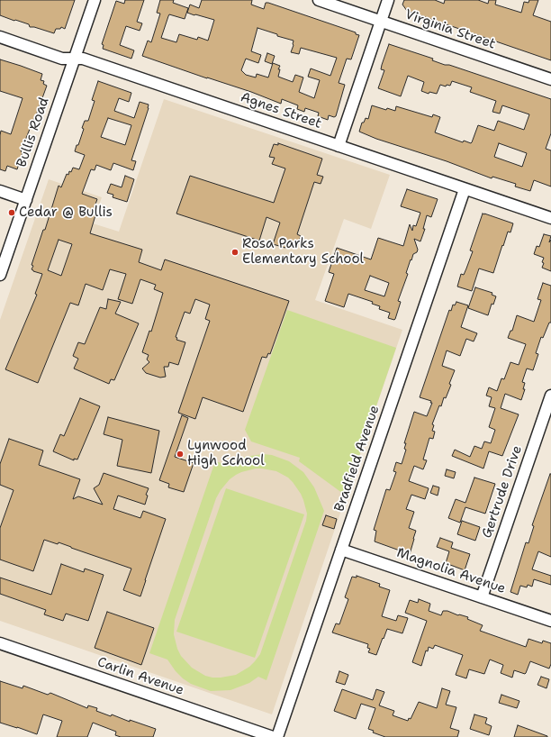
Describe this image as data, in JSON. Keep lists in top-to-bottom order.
{
  "streets": {
    "street": [
      "Virginia Street",
      "Agnes Street",
      "Bullis Road",
      "Bradfield Avenue",
      "Gertrude Drive",
      "Magnolia Avenue",
      "Carlin Avenue"
    ]
  },
  "crossings": [
    ["Agnes Street", "Bullis Road"],
    ["Agnes Street", "Bradfield Avenue"],
    ["Bradfield Avenue", "Magnolia Avenue"],
    ["Gertrude Drive", "Magnolia Avenue"]
  ],
  "places": ["Cedar @ Bullis", "Rosa Parks Elementary School", "Lynwood High School"]
}
